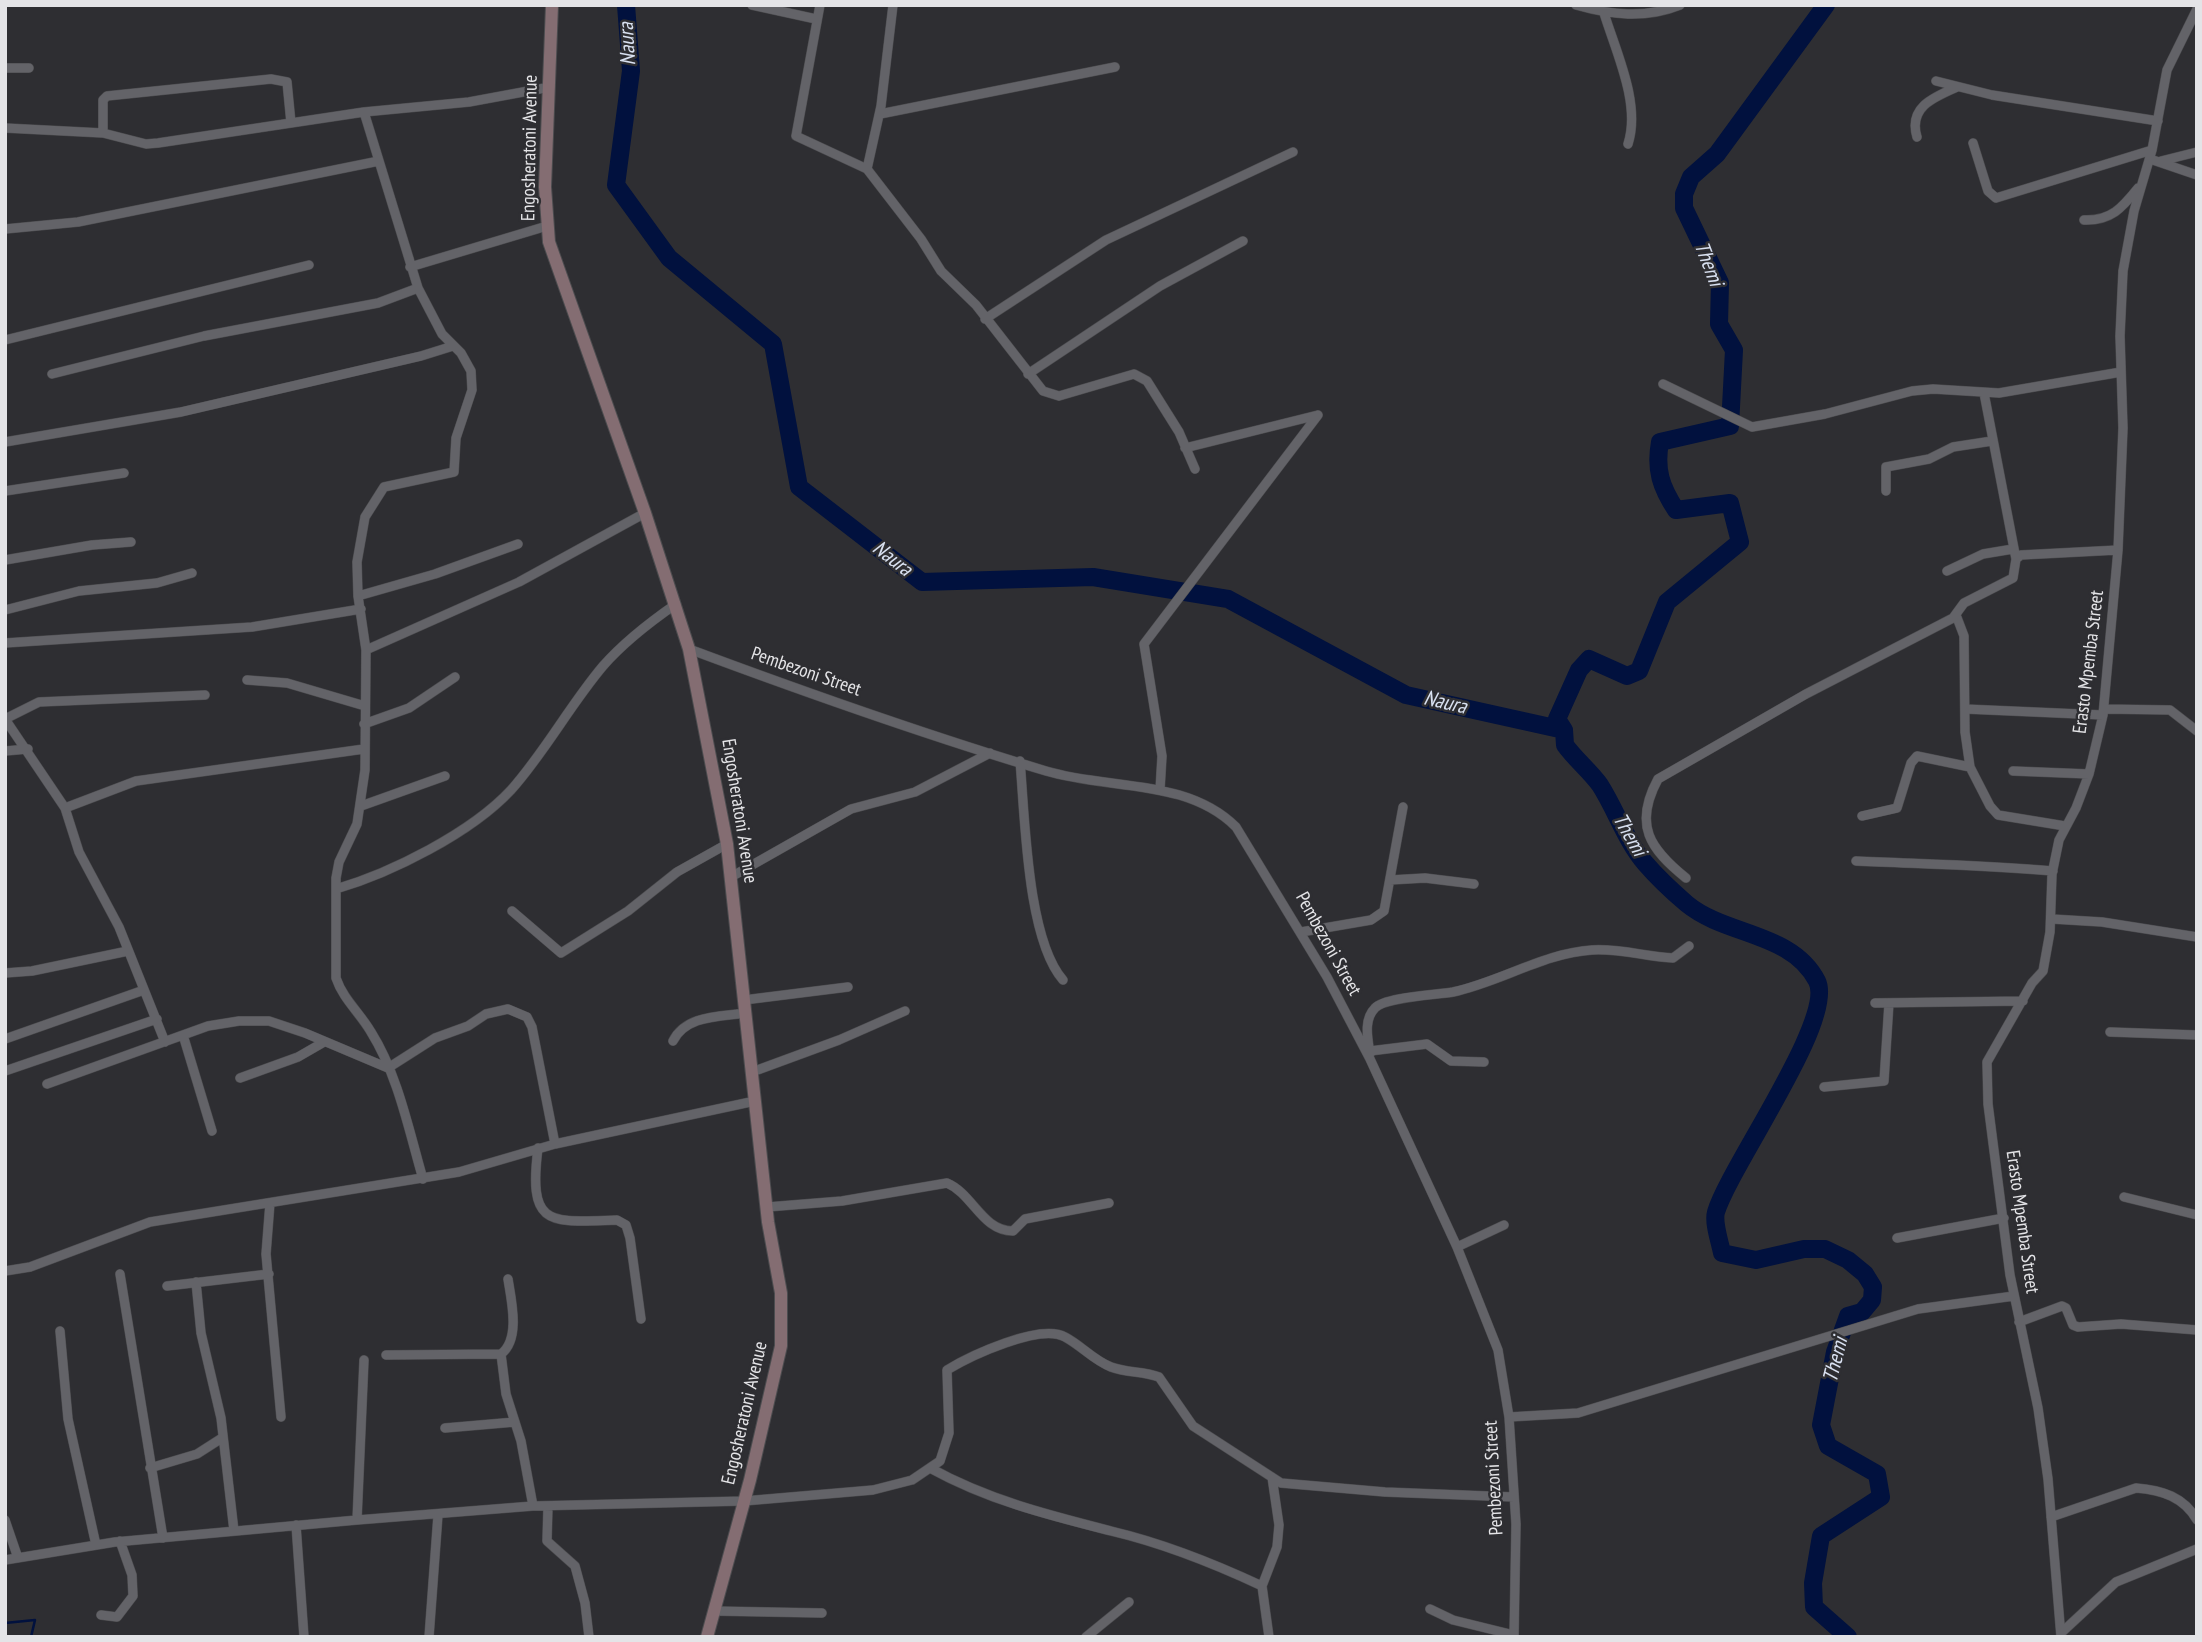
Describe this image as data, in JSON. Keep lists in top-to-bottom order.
{
  "streets": {
    "street": ["Engosheratoni Avenue", "Erasto Mpemba Street", "Pembezoni Street"]
  },
  "crossings": [
    ["Engosheratoni Avenue", "Pembezoni Street"]
  ],
  "water": ["Naura", "Themi"]
}
